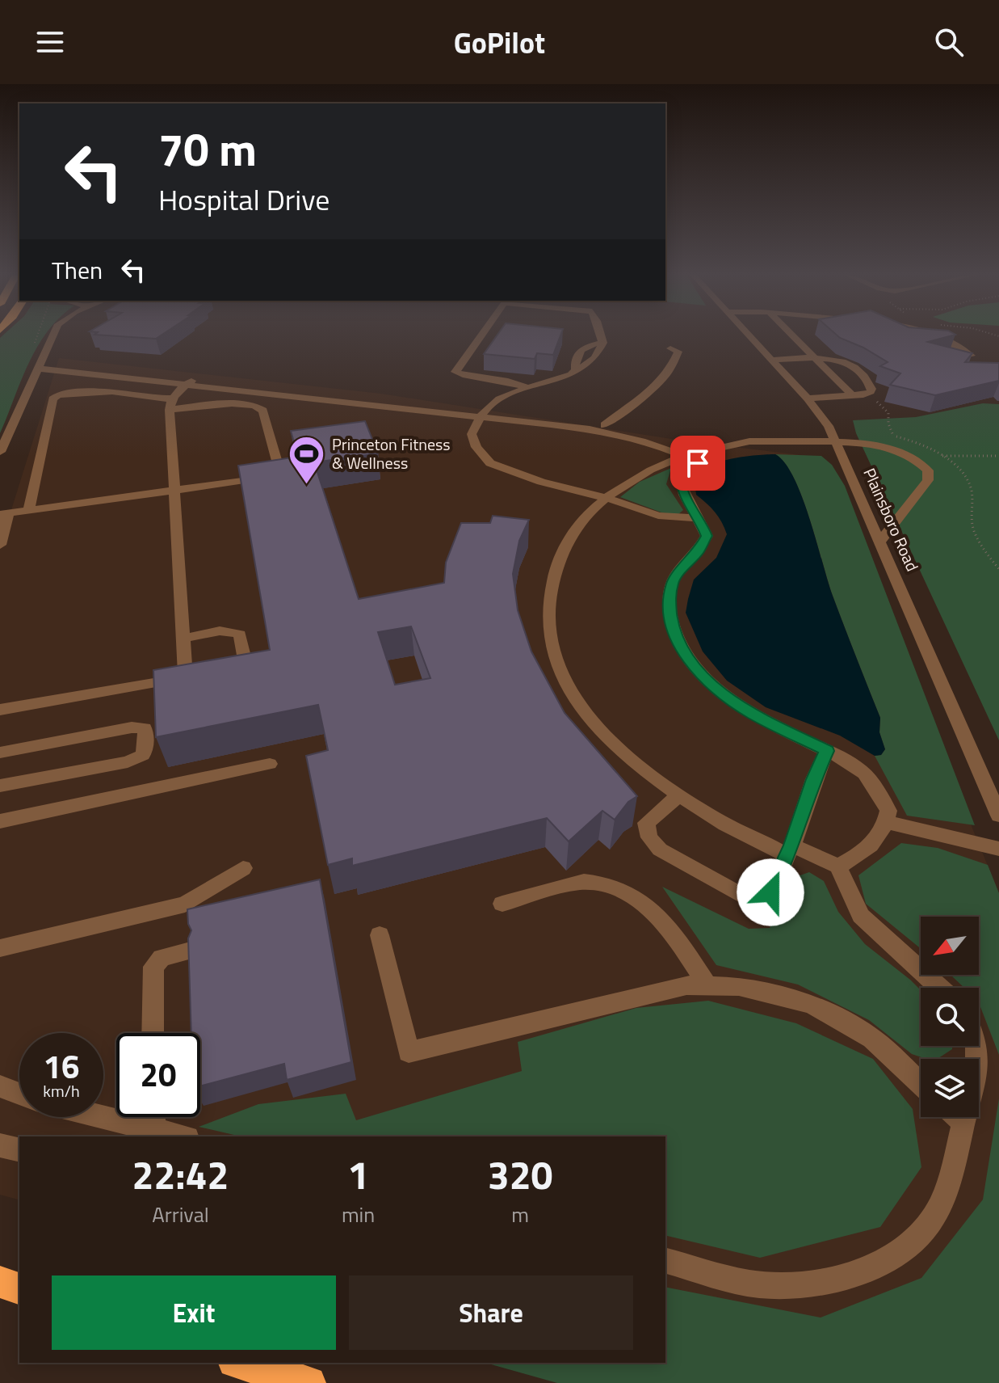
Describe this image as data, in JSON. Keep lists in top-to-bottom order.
{
  "streets": {
    "street": ["Plainsboro Road"]
  },
  "places": {
    "sports": ["Princeton Fitness & Wellness"]
  },
  "north": "bottom left",
  "page": {
    "header": "GoPilot",
    "turn": ["70 m", "Hospital Drive"],
    "then": "Then",
    "speed": "16 km/h",
    "limit": "20",
    "eta": [
      "22:42",
      "Arrival",
      "1",
      "min",
      "320",
      "m"
    ],
    "buttons": ["Exit", "Share"]
  }
}
